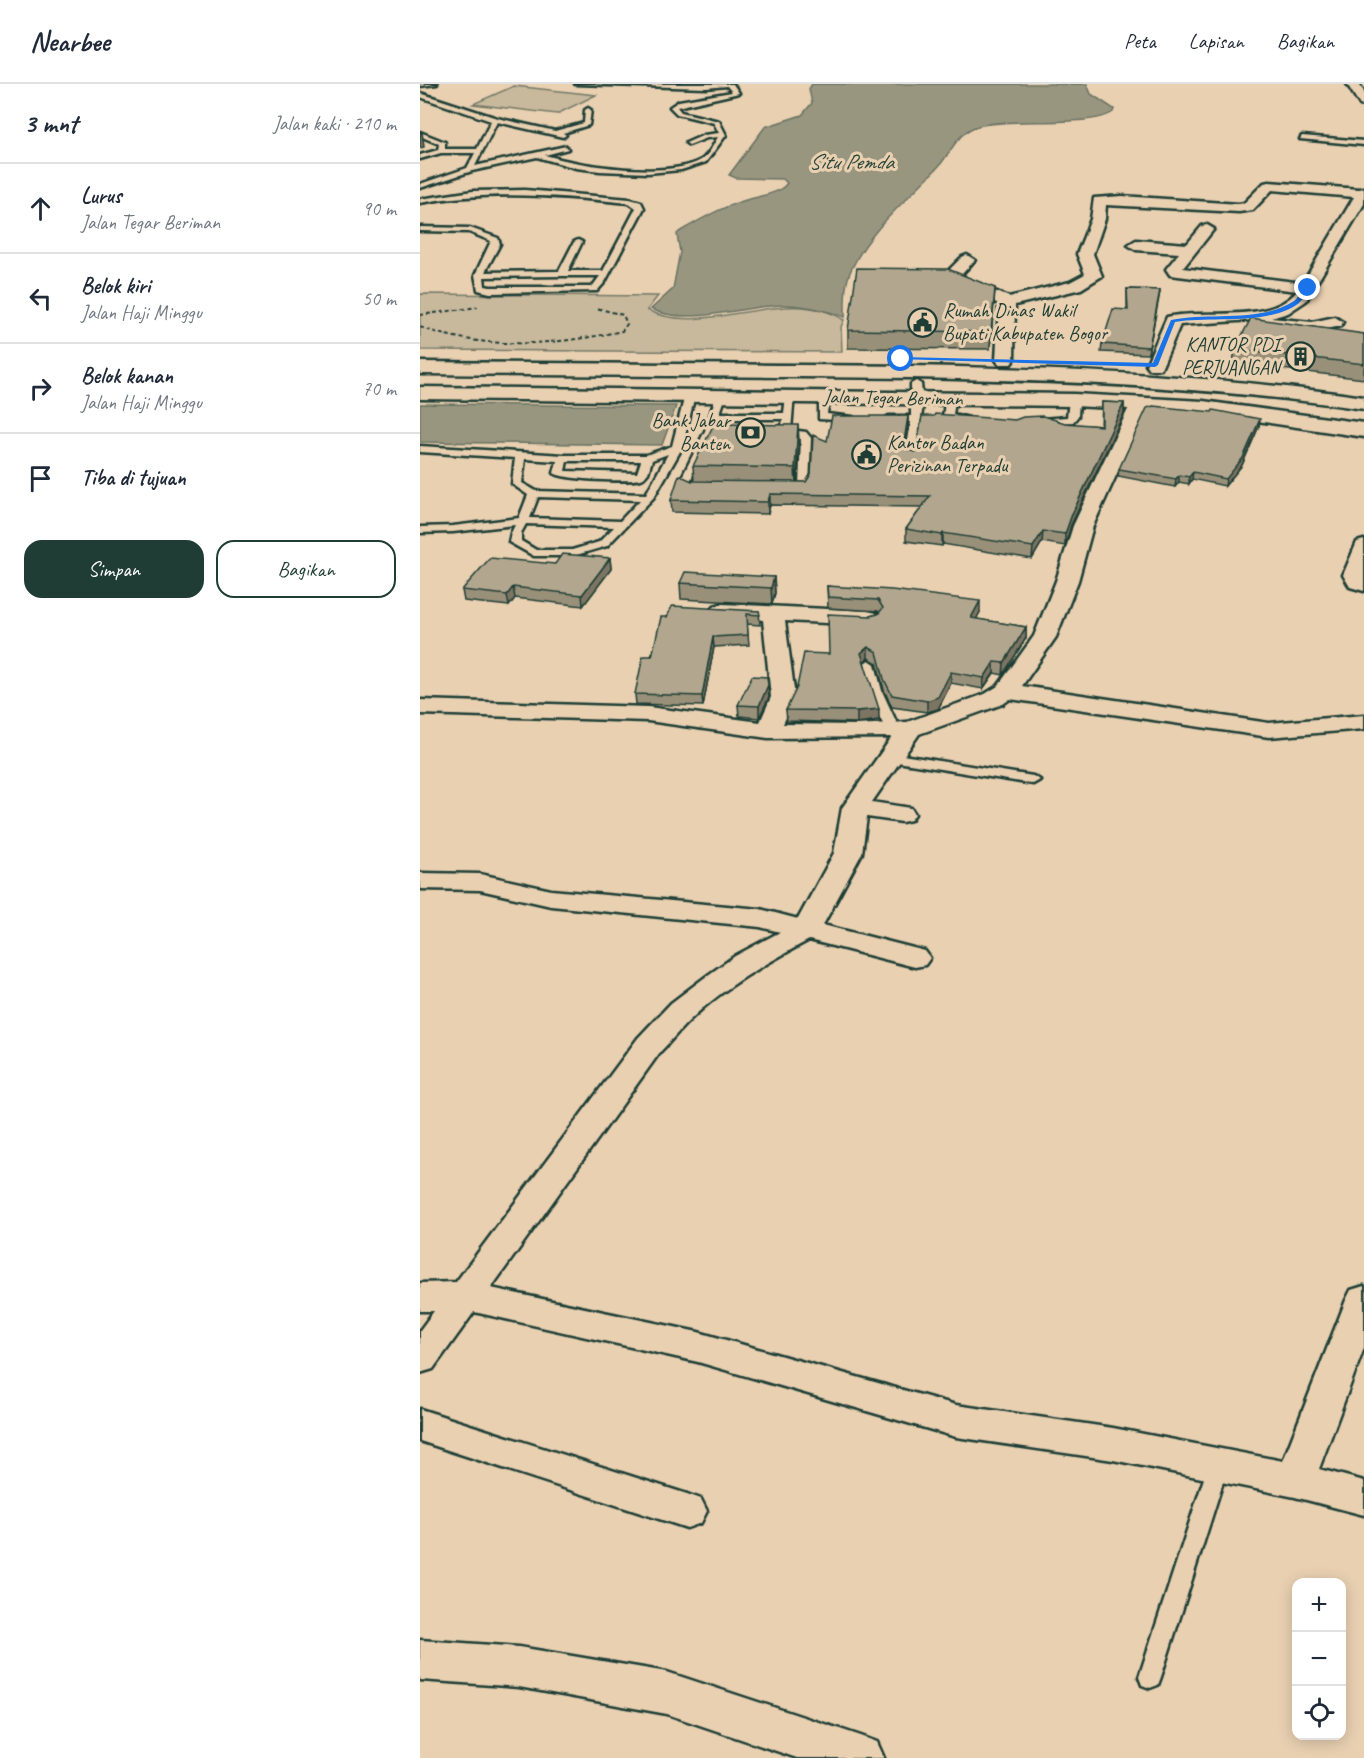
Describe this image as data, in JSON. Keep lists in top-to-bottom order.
{
  "streets": {
    "main road": ["Jalan Tegar Beriman"]
  },
  "water": ["Situ Pemda"],
  "places": {
    "public building": ["Rumah Dinas Wakil Bupati Kabupaten Bogor", "Kantor Badan Perizinan Terpadu"],
    "building": ["KANTOR PDI PERJUANGAN"],
    "bank": ["Bank Jabar Banten"]
  },
  "page": {
    "header": "Nearbee",
    "nav": ["Peta", "Lapisan", "Bagikan"],
    "heading": ["3 mnt", "Jalan kaki · 210 m"],
    "list": [
      ["Lurus", "Jalan Tegar Beriman", "90 m"],
      ["Belok kiri", "Jalan Haji Minggu", "50 m"],
      ["Belok kanan", "Jalan Haji Minggu", "70 m"],
      "Tiba di tujuan"
    ],
    "buttons": ["Simpan", "Bagikan"],
    "map_buttons": ["+", "−"]
  }
}
